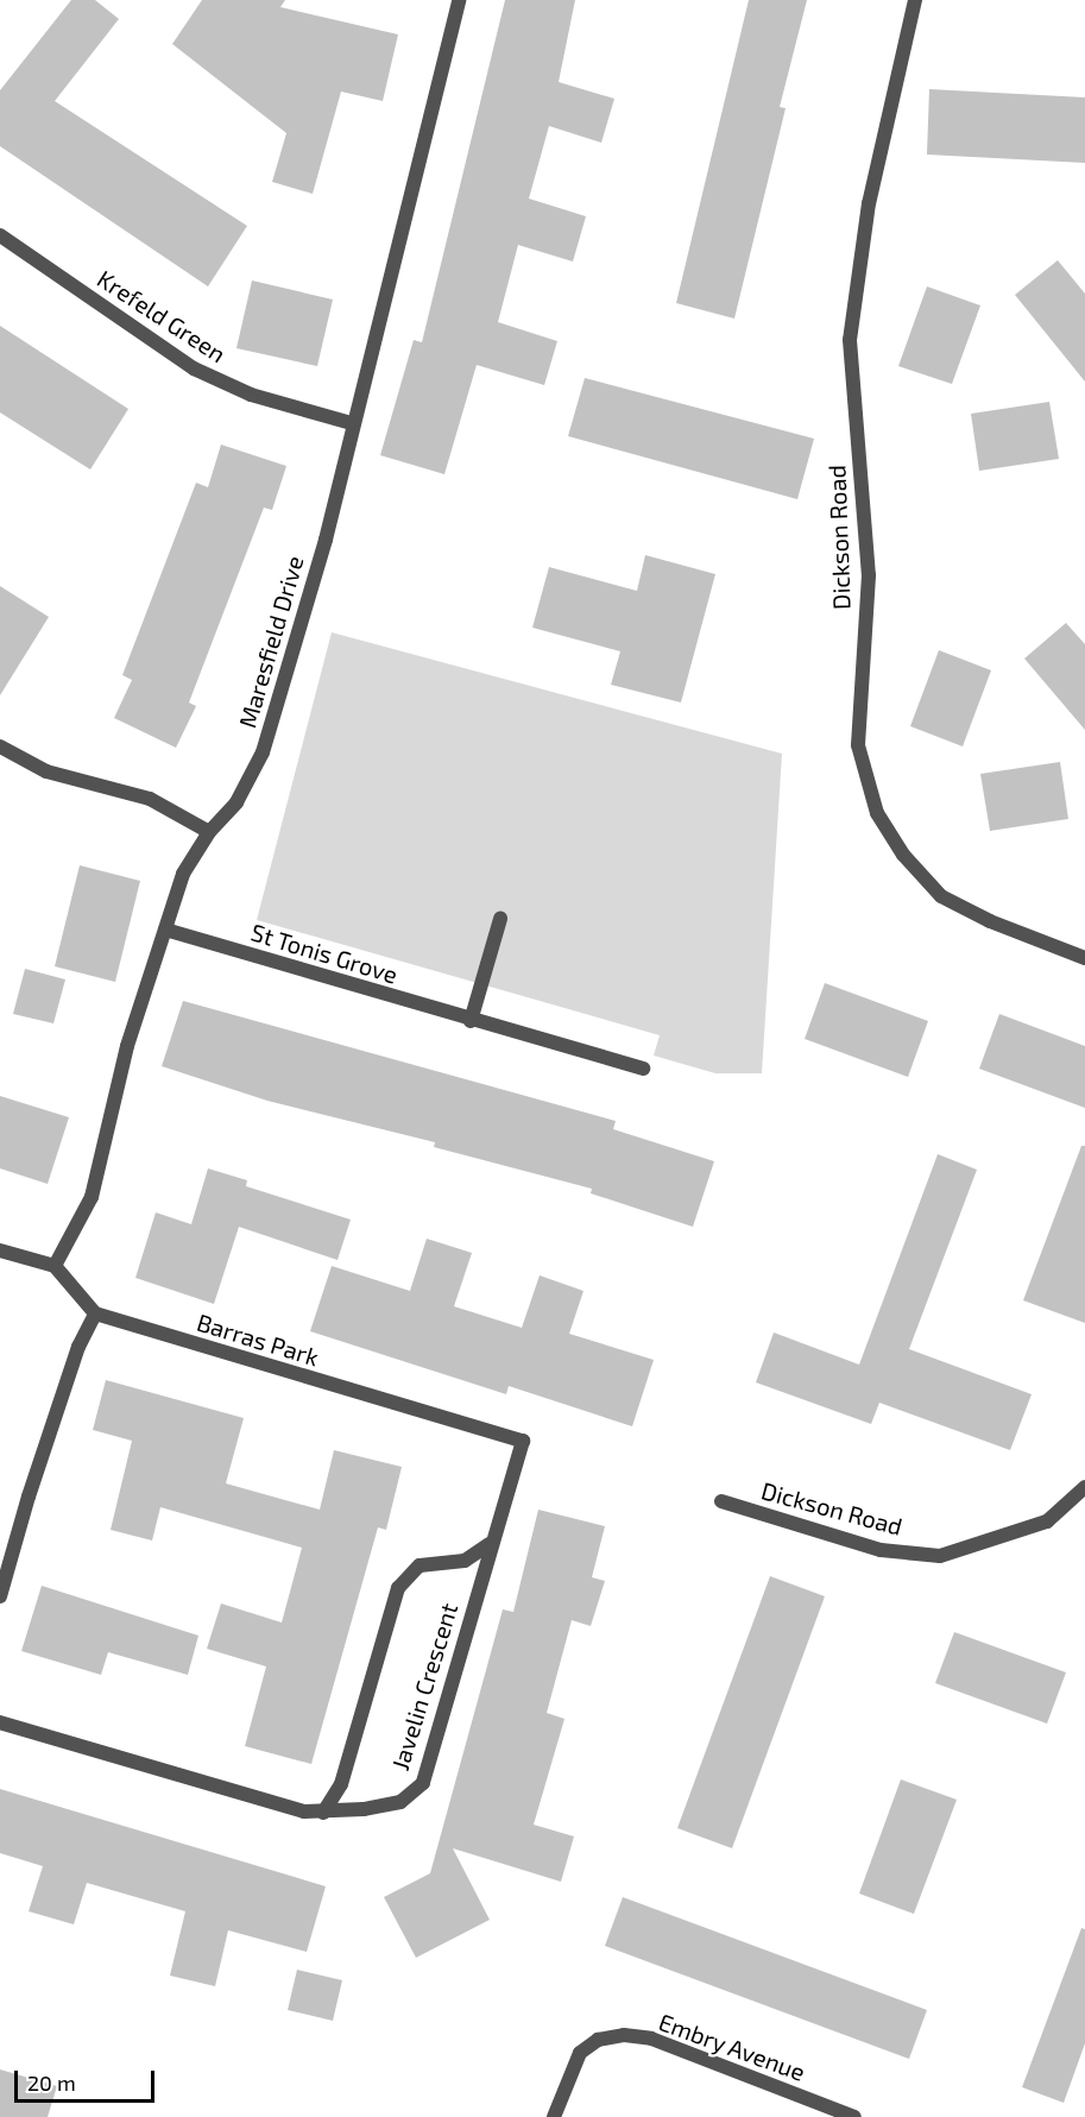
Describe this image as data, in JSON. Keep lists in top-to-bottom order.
{
  "streets": {
    "street": [
      "Krefeld Green",
      "Dickson Road",
      "Maresfield Drive",
      "St Tonis Grove",
      "Barras Park",
      "Javelin Crescent",
      "Embry Avenue"
    ]
  },
  "crossings": [
    ["Krefeld Green", "Maresfield Drive"],
    ["Maresfield Drive", "St Tonis Grove"],
    ["Barras Park", "Javelin Crescent"]
  ],
  "scale_bar": "20 m"
}
